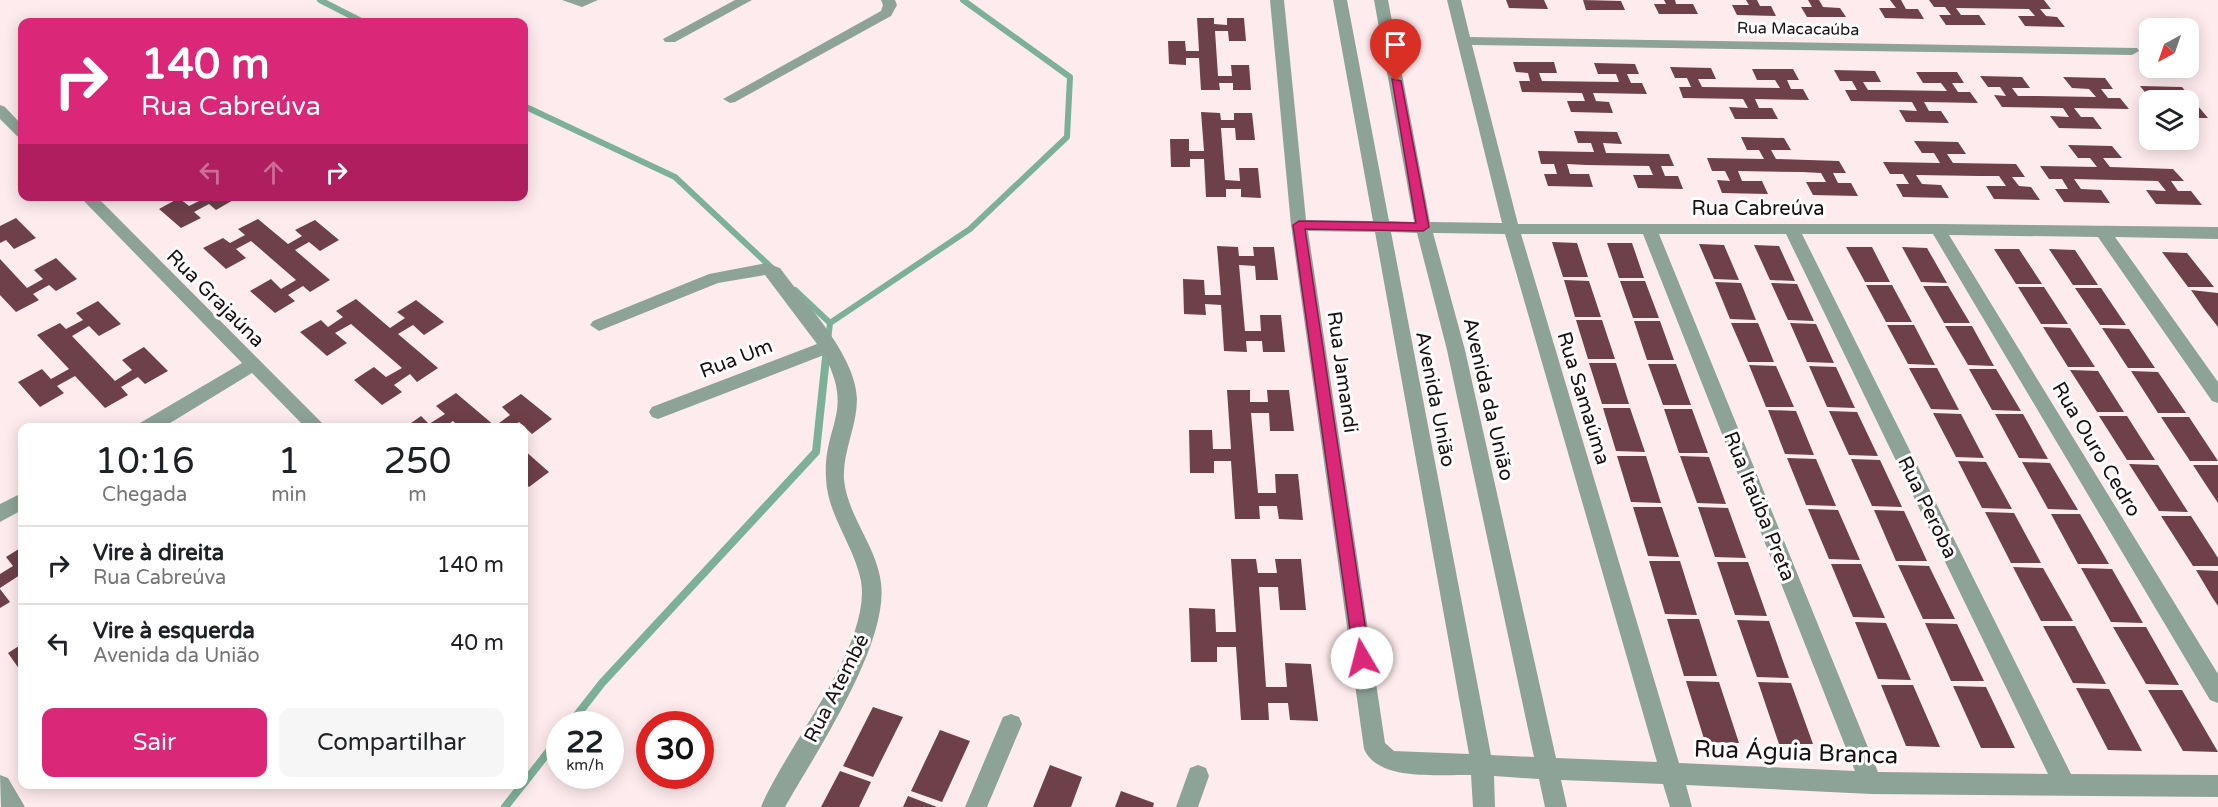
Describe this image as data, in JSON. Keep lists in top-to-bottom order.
{
  "streets": {
    "street": [
      "Rua Macacaúba",
      "Rua Cabreúva",
      "Rua Grajaúna",
      "Rua Um",
      "Rua Jamandi",
      "Rua Samaúma",
      "Avenida União",
      "Avenida da União",
      "Rua Ouro Cedro",
      "Rua Itaúba Preta",
      "Rua Peroba",
      "Rua Atembé",
      "Rua Águia Branca"
    ]
  },
  "crossings": [
    ["Rua Macacaúba", "Rua Samaúma"],
    ["Rua Cabreúva", "Rua Jamandi"],
    ["Rua Cabreúva", "Rua Samaúma"],
    ["Rua Cabreúva", "Avenida União"],
    ["Rua Cabreúva", "Avenida da União"],
    ["Rua Cabreúva", "Rua Ouro Cedro"],
    ["Rua Cabreúva", "Rua Itaúba Preta"],
    ["Rua Cabreúva", "Rua Peroba"],
    ["Rua Um", "Rua Atembé"],
    ["Rua Jamandi", "Rua Águia Branca"],
    ["Rua Samaúma", "Rua Águia Branca"],
    ["Avenida União", "Rua Águia Branca"],
    ["Avenida da União", "Rua Águia Branca"],
    ["Rua Itaúba Preta", "Rua Águia Branca"],
    ["Rua Peroba", "Rua Águia Branca"]
  ],
  "north": "bottom left",
  "page": {
    "turn": ["140 m", "Rua Cabreúva"],
    "eta": [
      "10:16",
      "Chegada",
      "1",
      "min",
      "250",
      "m"
    ],
    "list": [
      {
        "name": "Vire à direita",
        "note": "Rua Cabreúva",
        "value": "140 m"
      },
      {
        "name": "Vire à esquerda",
        "note": "Avenida da União",
        "value": "40 m"
      }
    ],
    "buttons": ["Sair", "Compartilhar"],
    "speed": "22 km/h",
    "limit": "30"
  }
}
